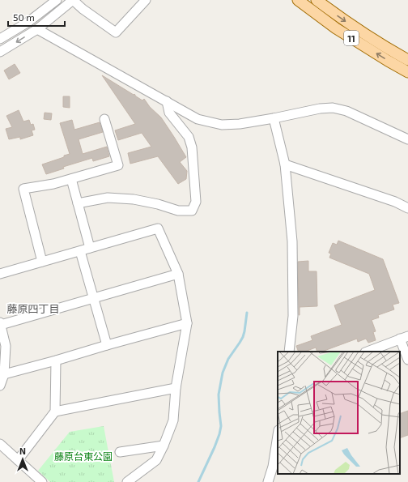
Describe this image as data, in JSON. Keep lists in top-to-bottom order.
{
  "streets": {
    "main road": ["11"]
  },
  "districts": ["藤原四丁目"],
  "parks": ["藤原台東公園"],
  "scale_bar": "50 m",
  "north": "top"
}
